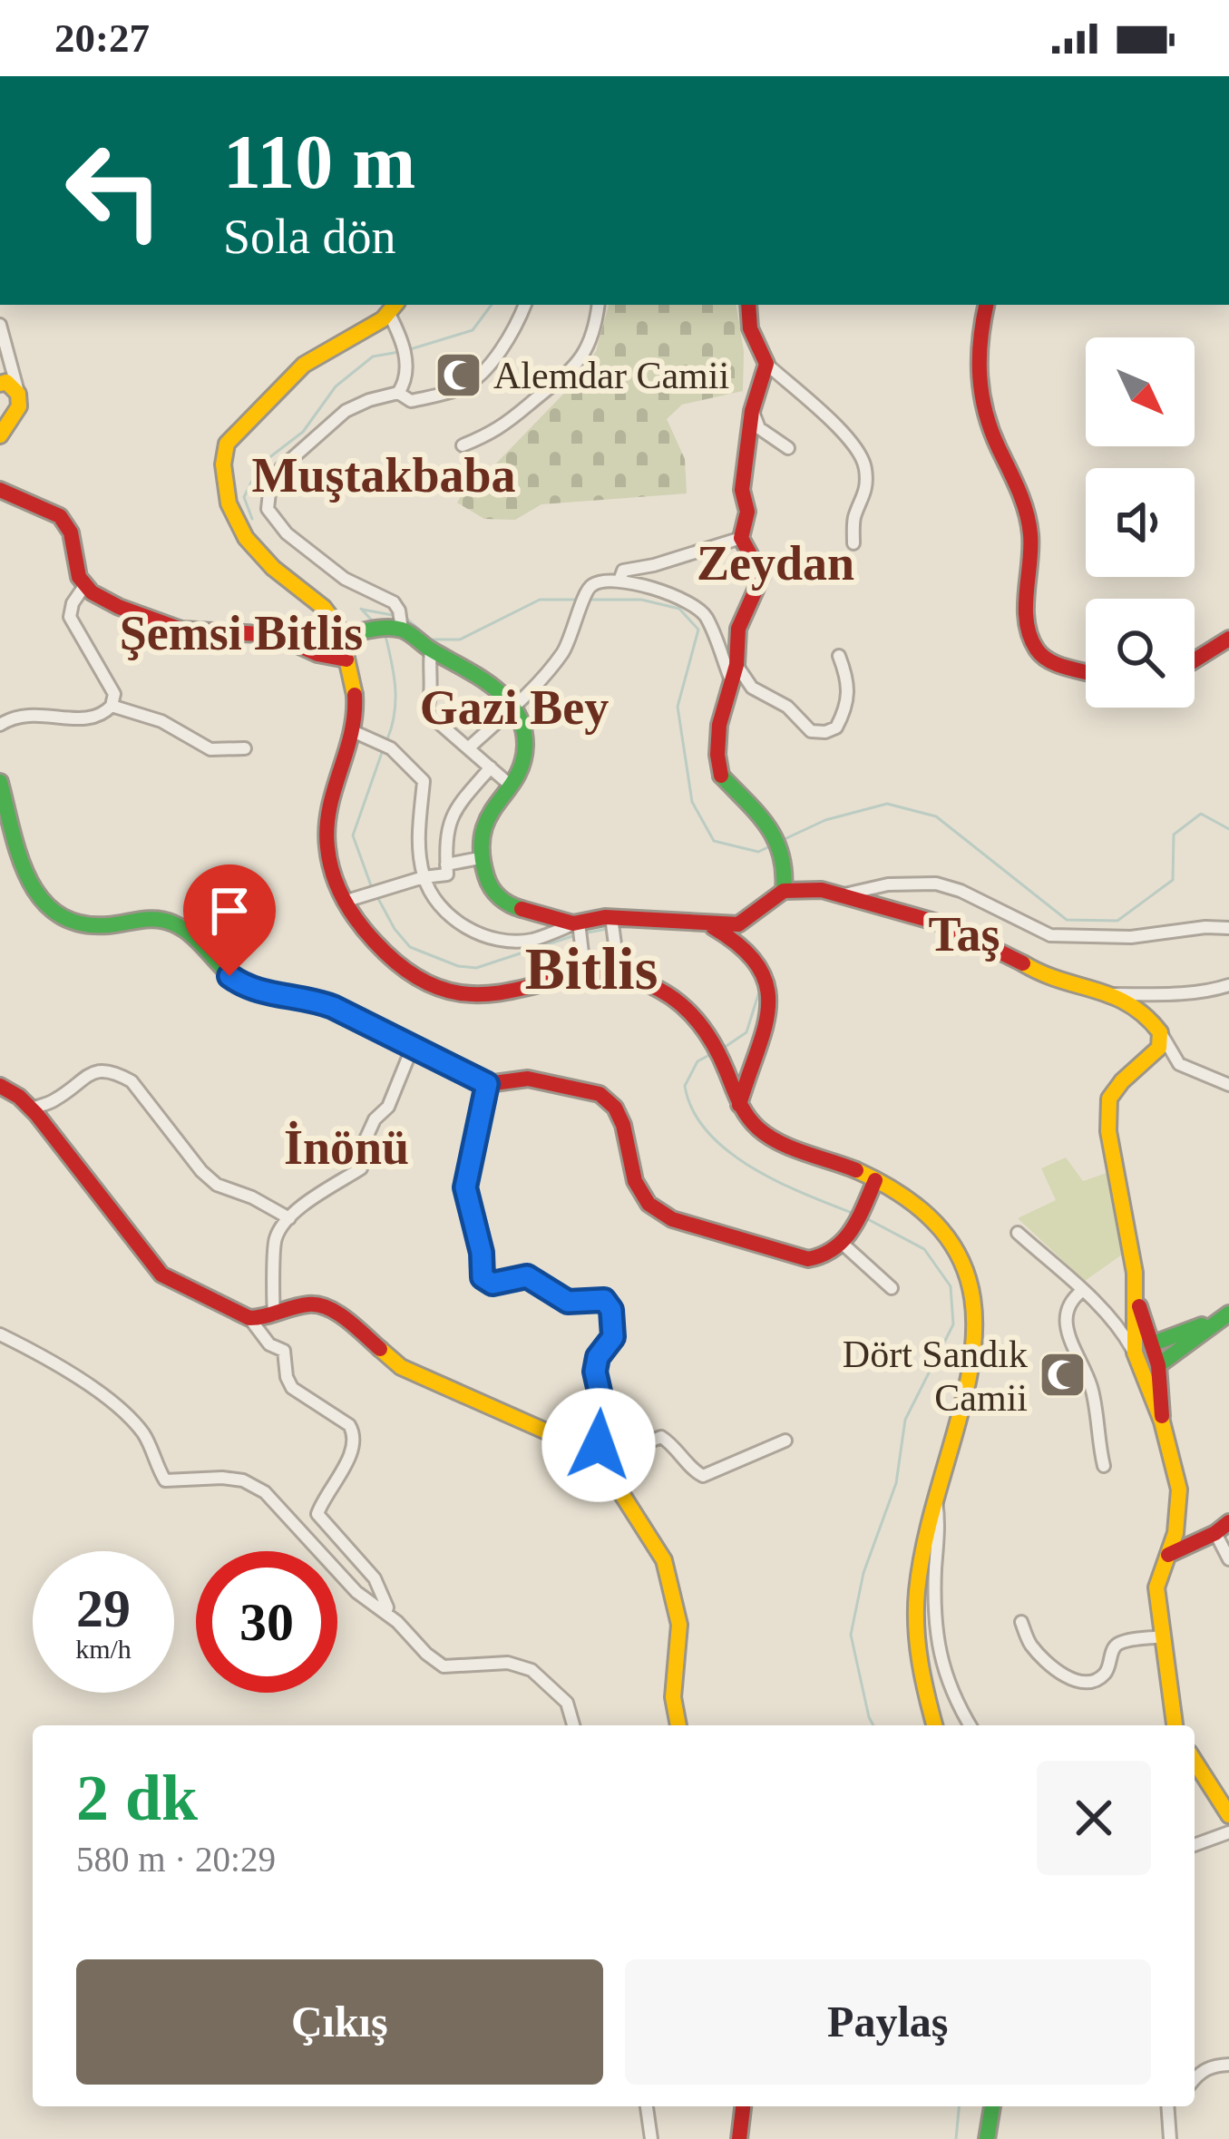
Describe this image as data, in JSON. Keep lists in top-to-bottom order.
{
  "districts": [
    "Muştakbaba",
    "Zeydan",
    "Şemsi Bitlis",
    "Gazi Bey",
    "Taş",
    "Bitlis",
    "İnönü"
  ],
  "places": {
    "mosque": ["Alemdar Camii", "Dört Sandık Camii"]
  },
  "north": "bottom right",
  "page": {
    "status": "20:27",
    "turn": ["110 m", "Sola dön"],
    "speed": "29 km/h",
    "limit": "30",
    "heading": ["2 dk", "580 m · 20:29"],
    "buttons": ["Çıkış", "Paylaş"]
  }
}
